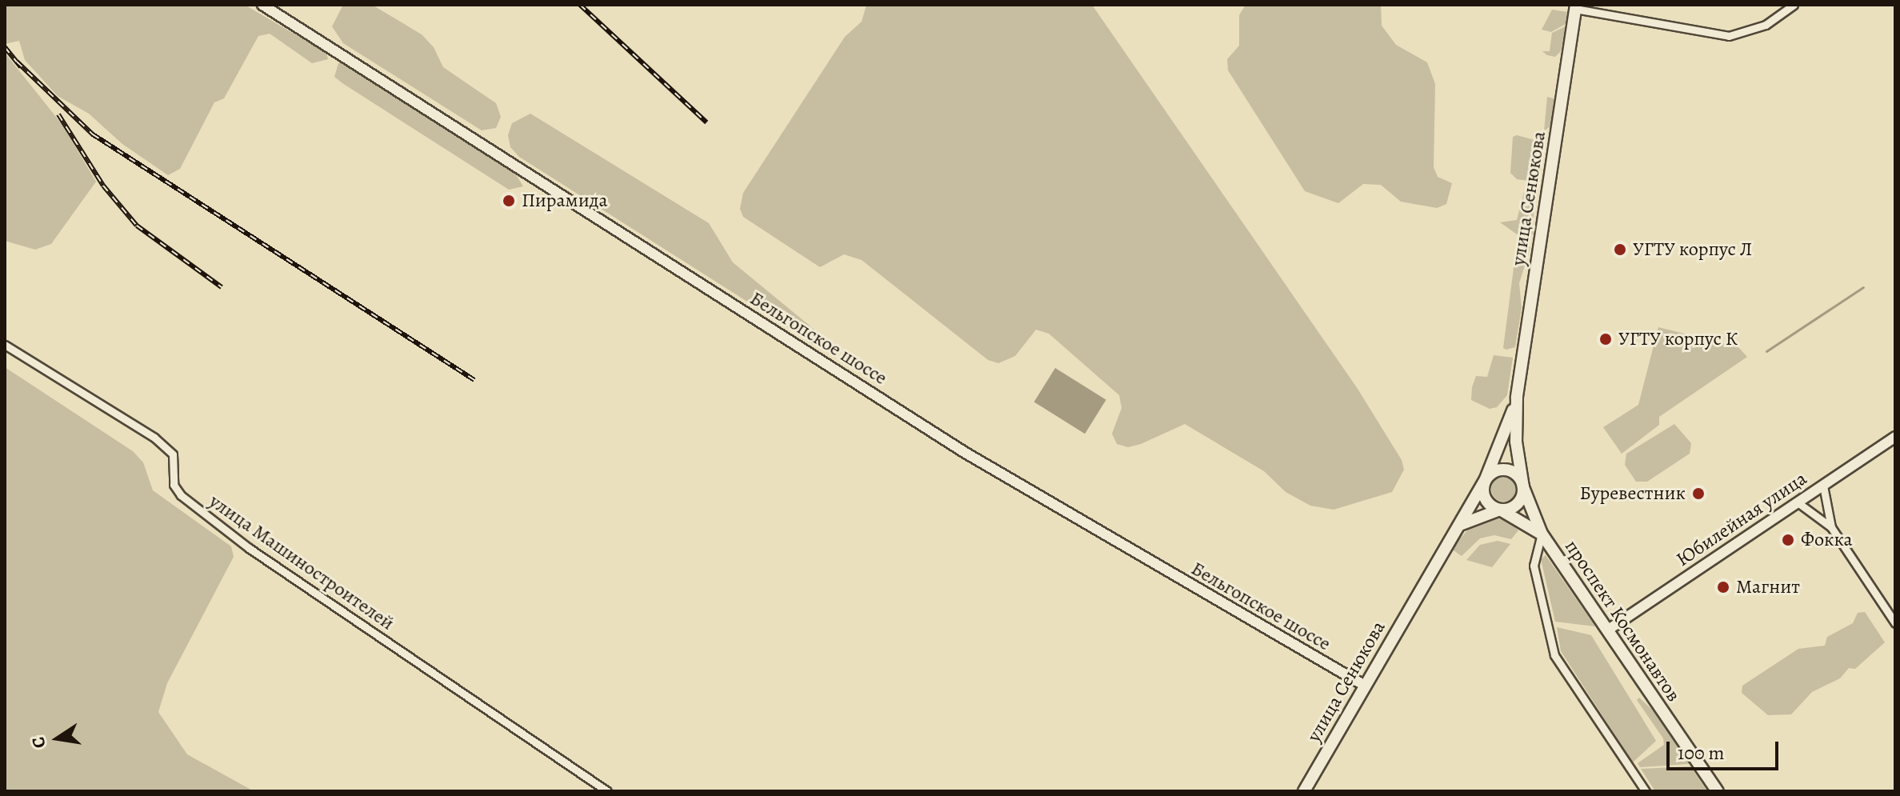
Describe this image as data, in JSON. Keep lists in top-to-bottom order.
{
  "streets": {
    "main road": ["улица Сенюкова", "проспект Космонавтов"],
    "street": ["Бельгопское шоссе", "Юбилейная улица", "улица Машиностроителей"]
  },
  "crossings": [
    ["улица Сенюкова", "Бельгопское шоссе"],
    ["улица Сенюкова", "проспект Космонавтов"],
    ["Юбилейная улица", "проспект Космонавтов"]
  ],
  "places": [
    "Пирамида",
    "УГТУ корпус Л",
    "УГТУ корпус К",
    "Буревестник",
    "Фокка",
    "Магнит"
  ],
  "scale_bar": "100 m",
  "north": "left"
}
